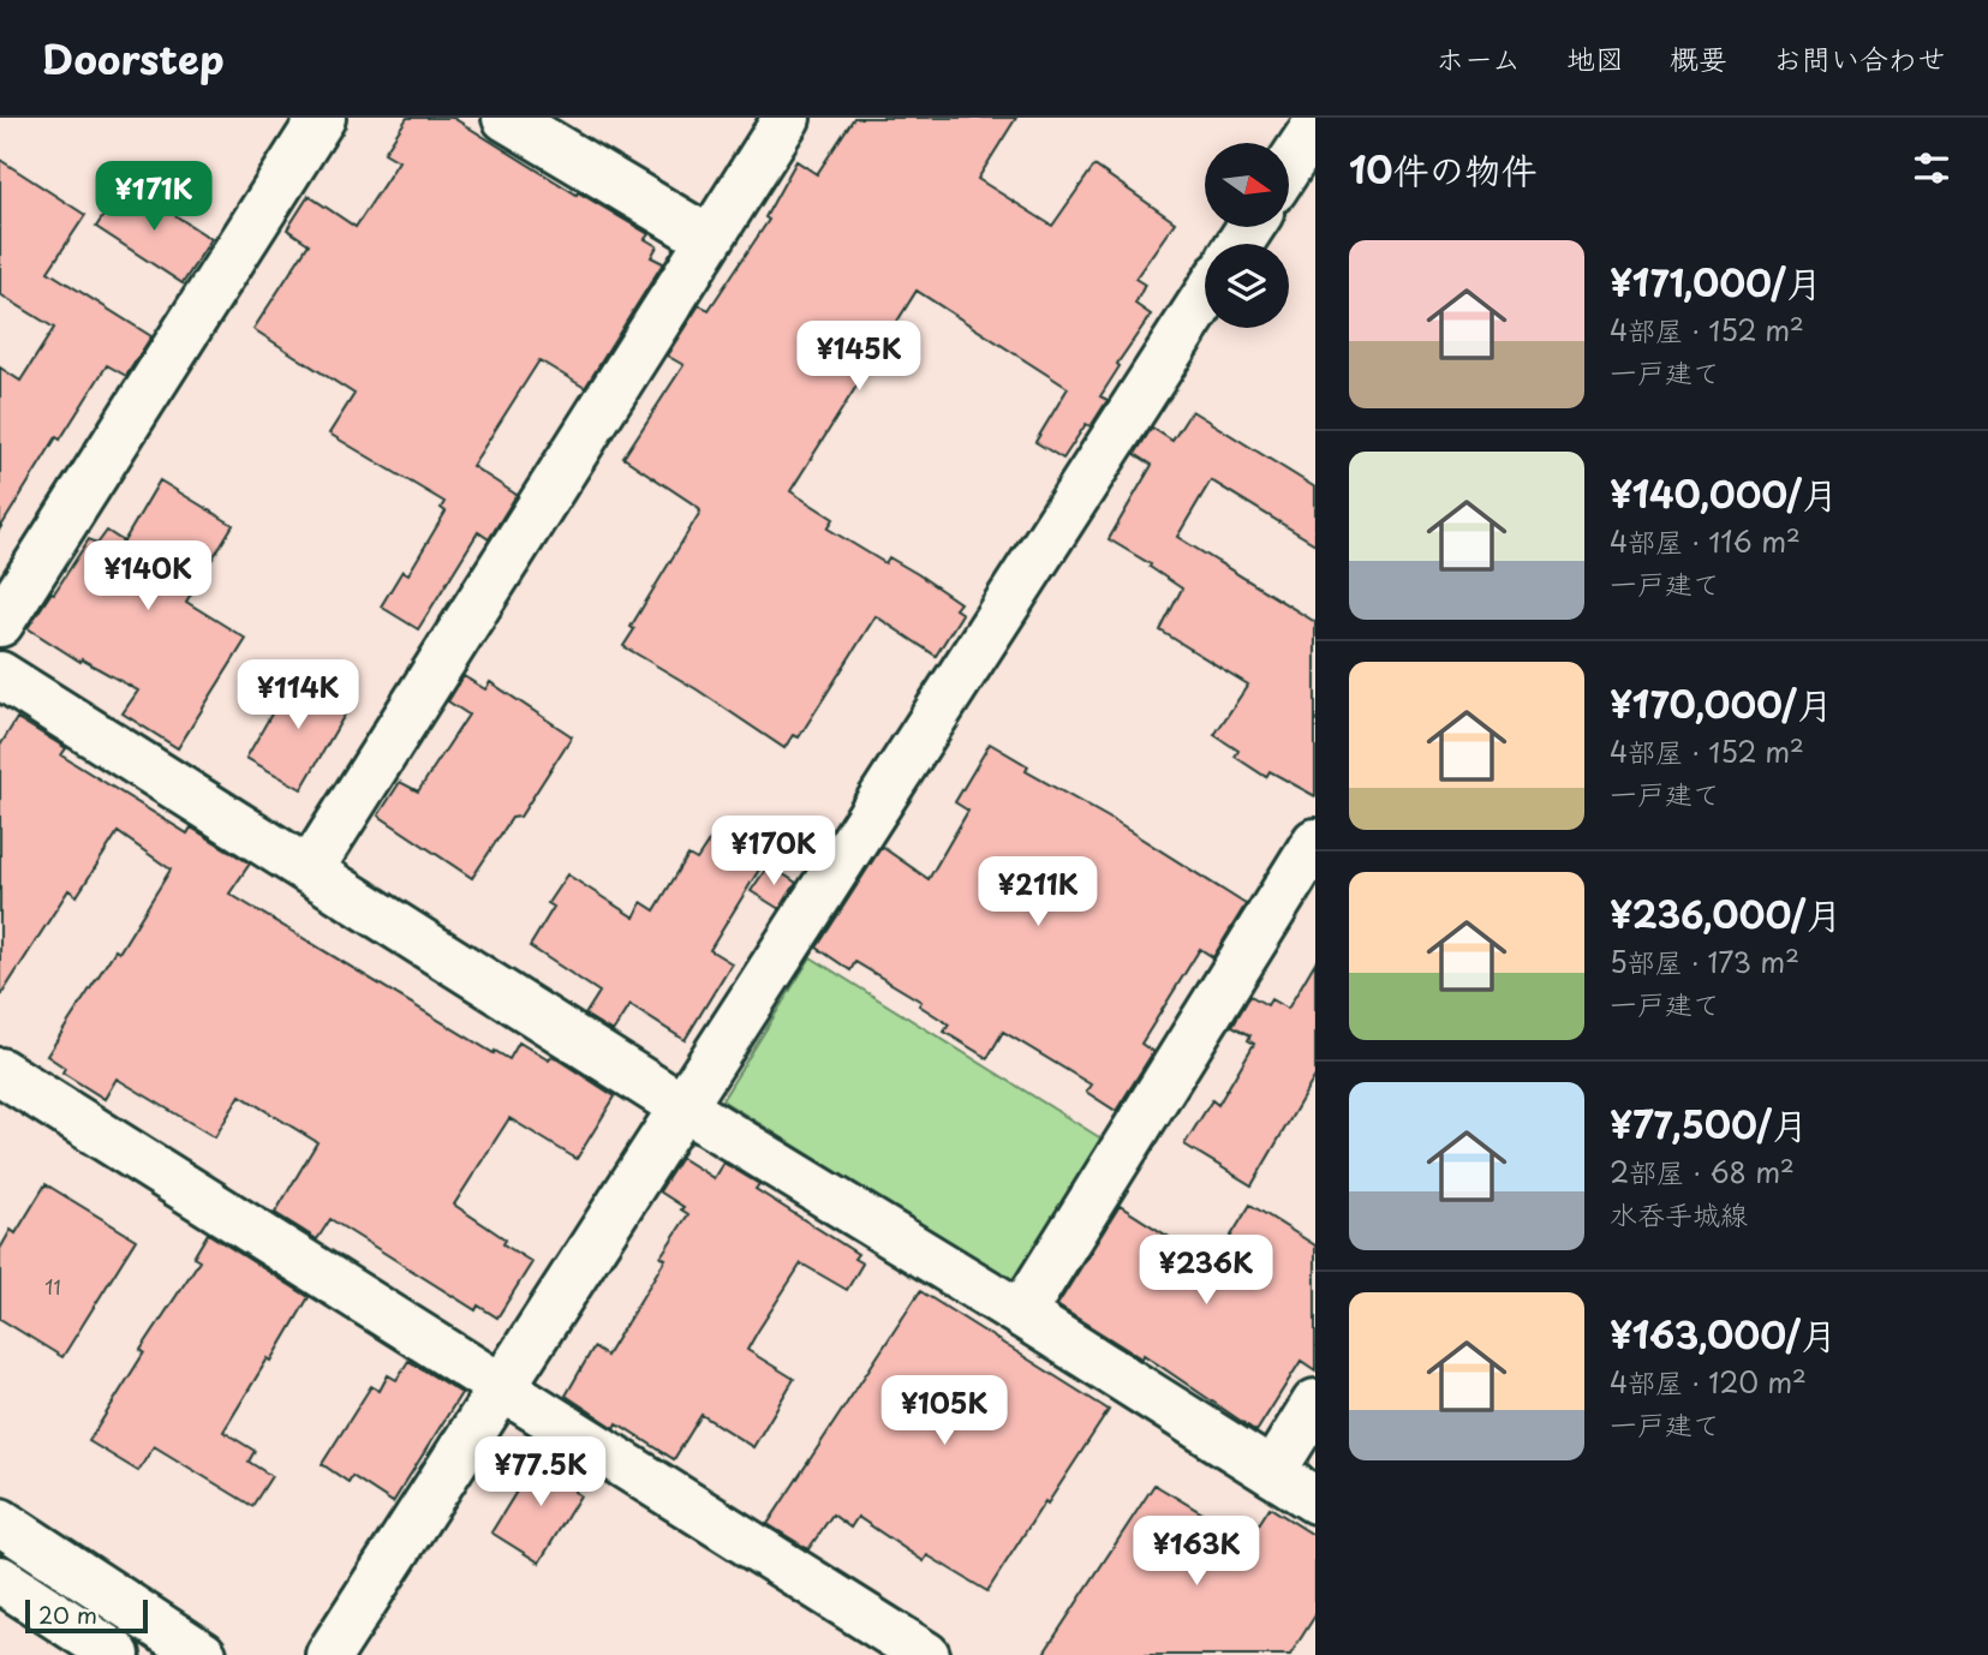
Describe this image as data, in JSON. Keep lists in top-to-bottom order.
{
  "house_numbers": ["11"],
  "scale_bar": "20 m",
  "north": "right",
  "page": {
    "header": "Doorstep",
    "nav": [
      "ホーム",
      "地図",
      "概要",
      "お問い合わせ"
    ],
    "heading": "10件の物件",
    "price": [
      "¥171K",
      "¥145K",
      "¥140K",
      "¥114K",
      "¥170K",
      "¥211K",
      "¥236K",
      "¥105K",
      "¥77.5K",
      "¥163K"
    ],
    "list": [
      {
        "name": "¥171,000/月",
        "note": "4部屋 · 152 m² · 一戸建て"
      },
      {
        "name": "¥140,000/月",
        "note": "4部屋 · 116 m² · 一戸建て"
      },
      {
        "name": "¥170,000/月",
        "note": "4部屋 · 152 m² · 一戸建て"
      },
      {
        "name": "¥236,000/月",
        "note": "5部屋 · 173 m² · 一戸建て"
      },
      {
        "name": "¥77,500/月",
        "note": "2部屋 · 68 m² · 水呑手城線"
      },
      {
        "name": "¥163,000/月",
        "note": "4部屋 · 120 m² · 一戸建て"
      }
    ],
    "scale": "20 m"
  }
}
